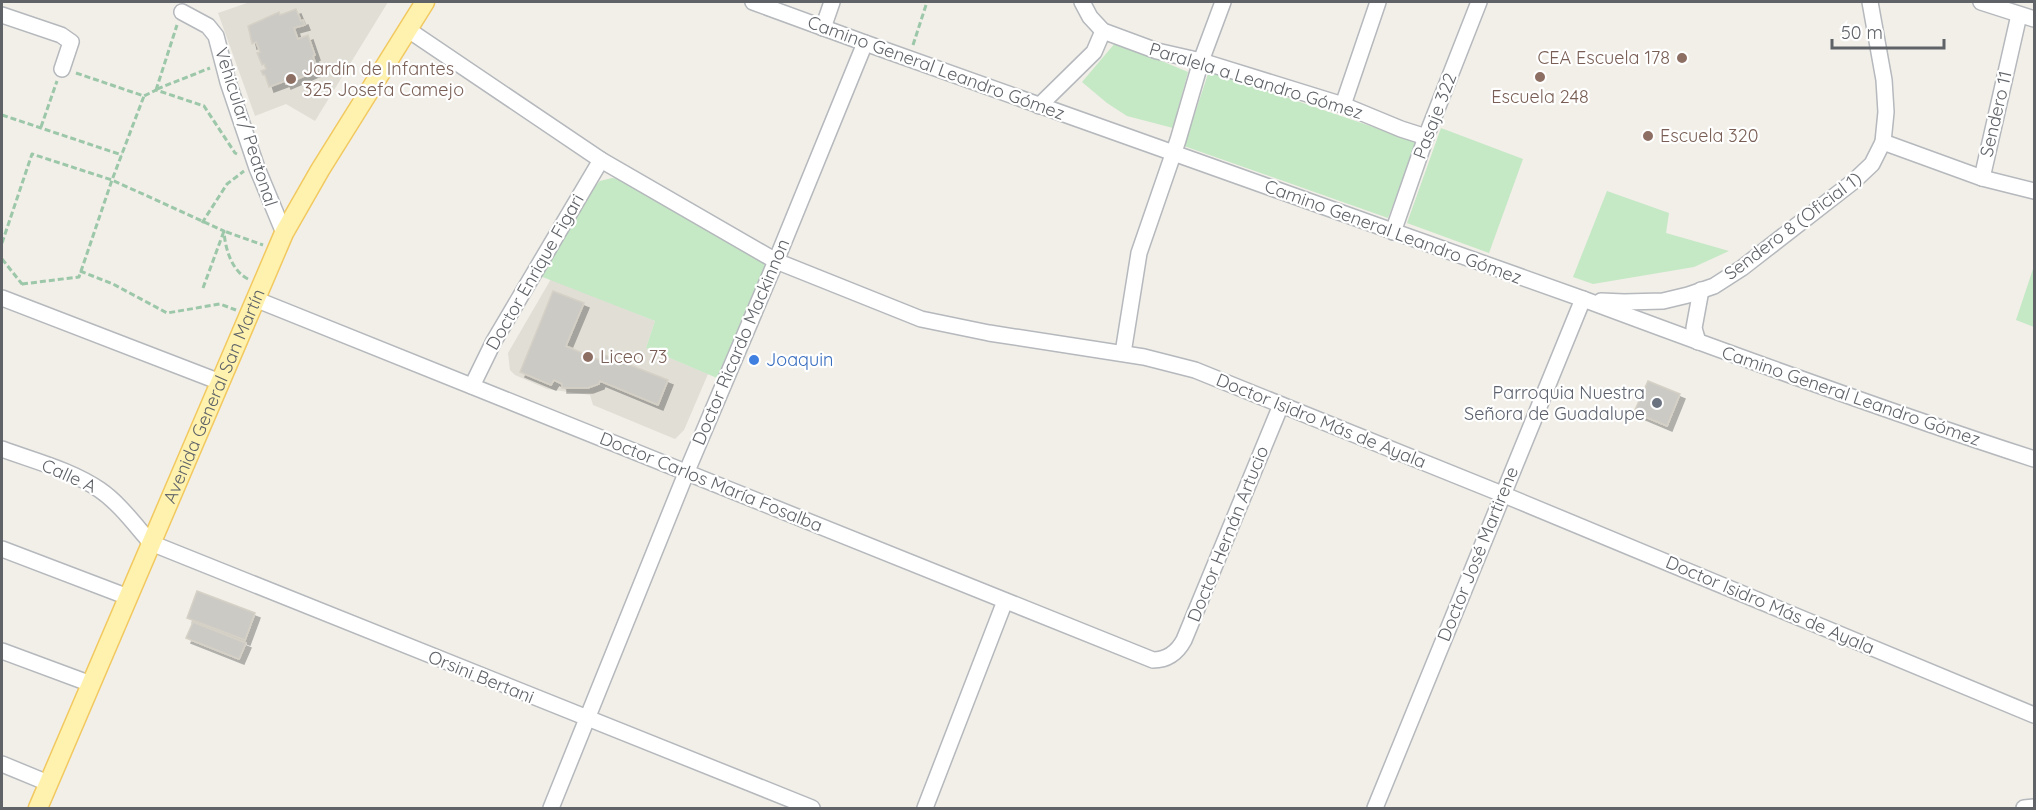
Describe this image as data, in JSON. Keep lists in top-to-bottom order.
{
  "streets": {
    "main road": ["Avenida General San Martín"],
    "street": [
      "Camino General Leandro Gómez",
      "Paralela a Leandro Gómez",
      "Sendero 11",
      "Pasaje 322",
      "Vehicular/ Peatonal",
      "Sendero 8 (Oficial 1)",
      "Doctor Enrique Figari",
      "Doctor Ricardo Mackinnon",
      "Doctor Isidro Más de Ayala",
      "Calle A",
      "Doctor Carlos María Fosalba",
      "Doctor Hernán Artucio",
      "Doctor José Martirene",
      "Orsini Bertani"
    ]
  },
  "crossings": [
    ["Camino General Leandro Gómez", "Pasaje 322"],
    ["Camino General Leandro Gómez", "Sendero 8 (Oficial 1)"],
    ["Camino General Leandro Gómez", "Doctor Ricardo Mackinnon"],
    ["Camino General Leandro Gómez", "Doctor José Martirene"],
    ["Paralela a Leandro Gómez", "Pasaje 322"],
    ["Vehicular/ Peatonal", "Avenida General San Martín"],
    ["Sendero 8 (Oficial 1)", "Doctor José Martirene"],
    ["Doctor Enrique Figari", "Doctor Isidro Más de Ayala"],
    ["Doctor Enrique Figari", "Doctor Carlos María Fosalba"],
    ["Doctor Ricardo Mackinnon", "Doctor Isidro Más de Ayala"],
    ["Doctor Ricardo Mackinnon", "Doctor Carlos María Fosalba"],
    ["Doctor Ricardo Mackinnon", "Orsini Bertani"],
    ["Avenida General San Martín", "Doctor Isidro Más de Ayala"],
    ["Avenida General San Martín", "Calle A"],
    ["Avenida General San Martín", "Doctor Carlos María Fosalba"],
    ["Avenida General San Martín", "Orsini Bertani"],
    ["Doctor Isidro Más de Ayala", "Doctor Hernán Artucio"],
    ["Doctor Isidro Más de Ayala", "Doctor José Martirene"],
    ["Calle A", "Orsini Bertani"],
    ["Doctor Carlos María Fosalba", "Doctor Hernán Artucio"]
  ],
  "places": [
    "CEA Escuela 178",
    "Escuela 248",
    "Jardín de Infantes 325 Josefa Camejo",
    "Escuela 320",
    "Liceo 73",
    "Joaquin",
    "Parroquia Nuestra Señora de Guadalupe"
  ],
  "scale_bar": "50 m"
}
